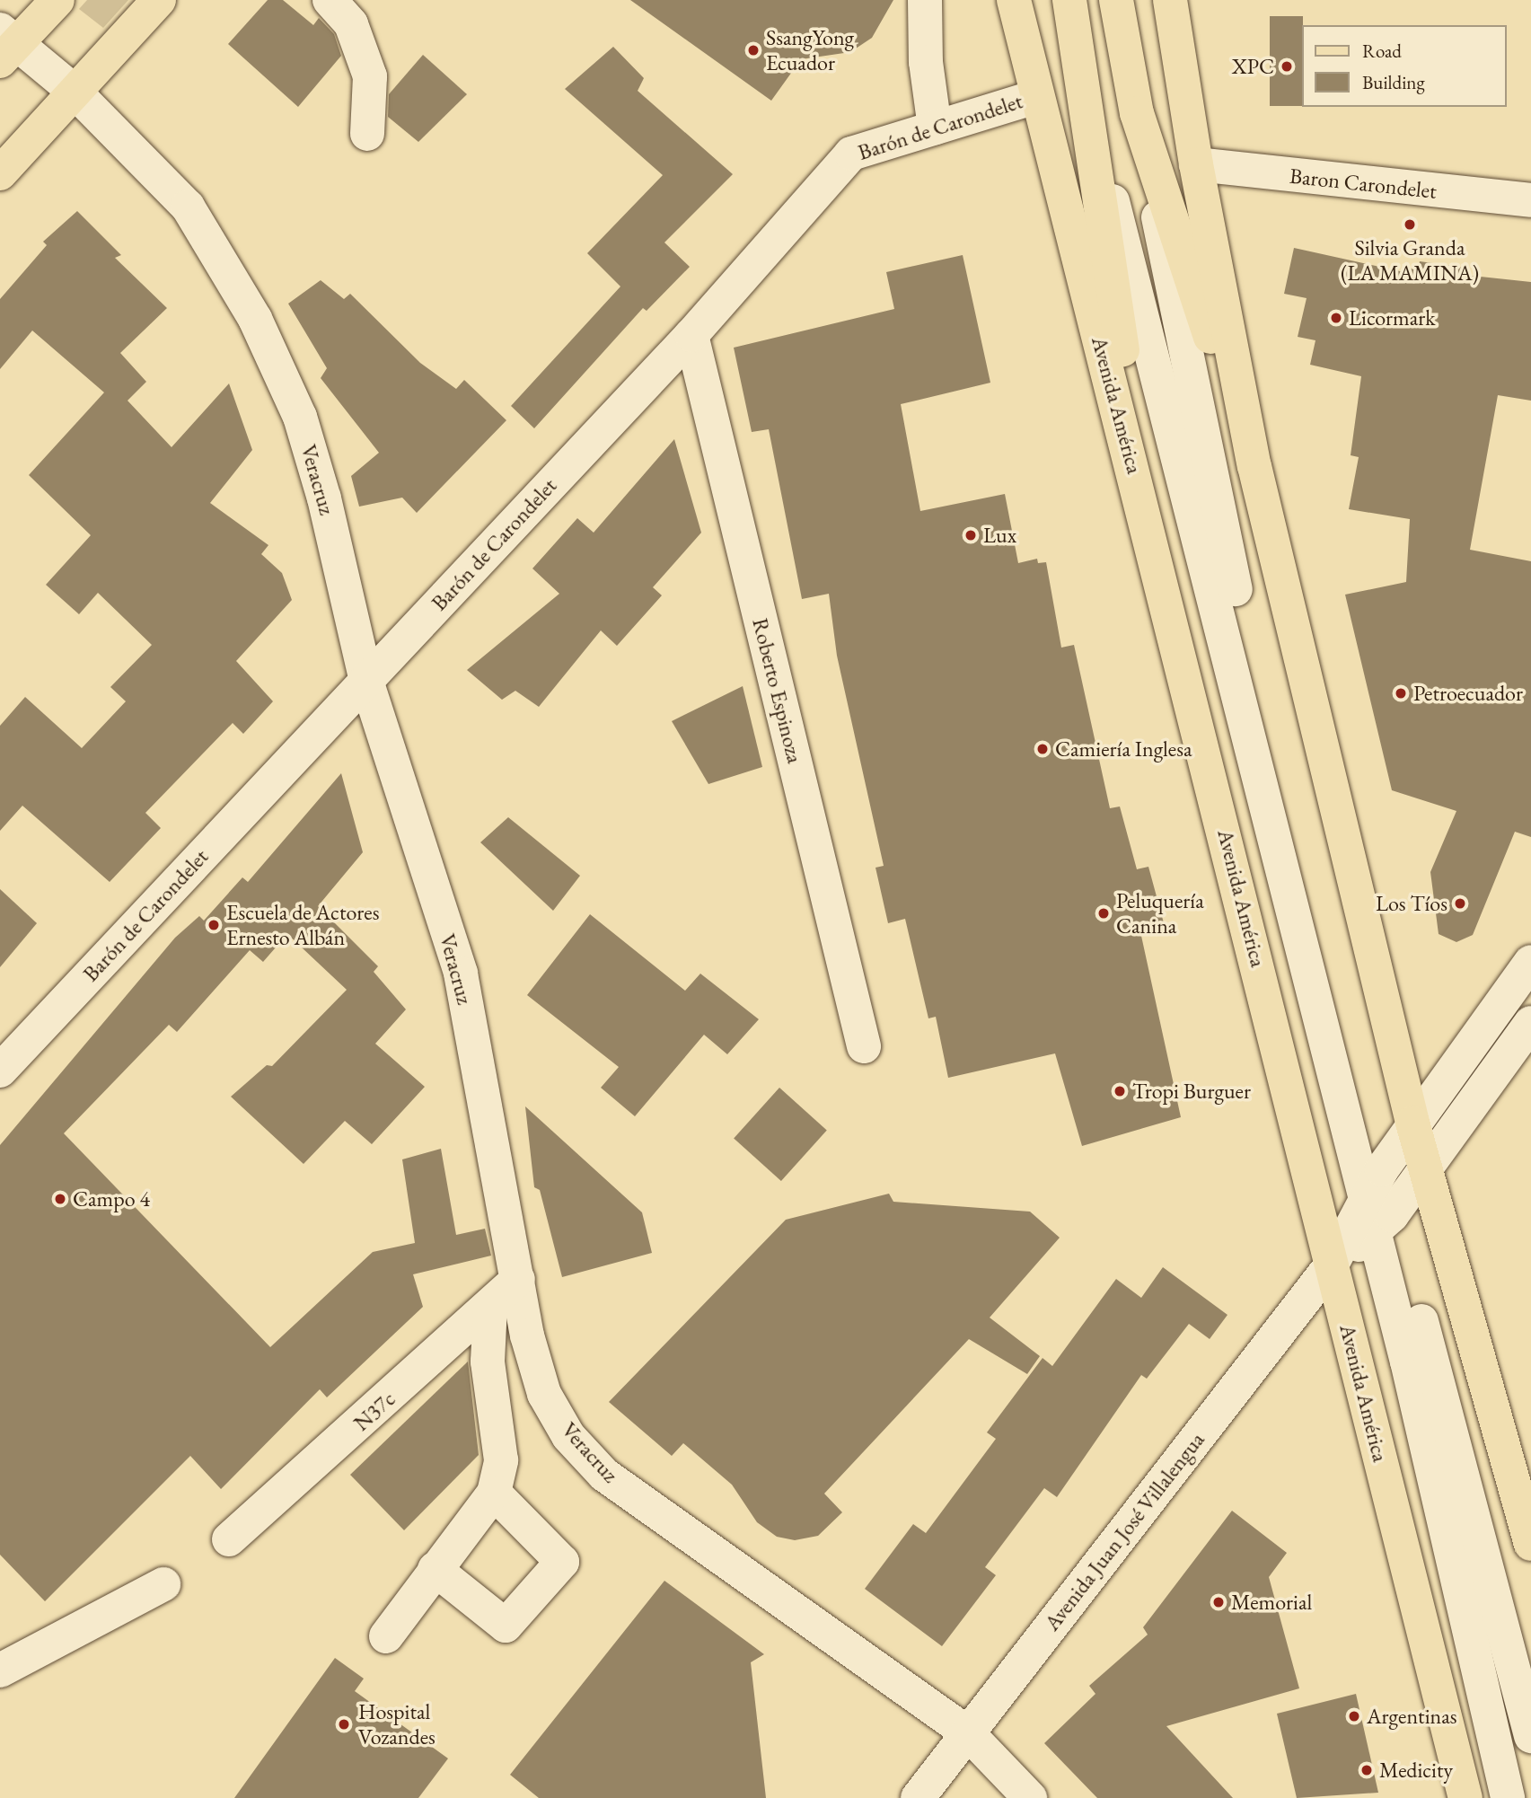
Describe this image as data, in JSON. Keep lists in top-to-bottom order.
{
  "streets": {
    "main road": ["Avenida América"],
    "street": [
      "Barón de Carondelet",
      "Baron Carondelet",
      "Veracruz",
      "Roberto Espinoza",
      "N37c",
      "Avenida Juan José Villalengua"
    ]
  },
  "crossings": [
    ["Barón de Carondelet", "Avenida América"],
    ["Barón de Carondelet", "Veracruz"],
    ["Barón de Carondelet", "Roberto Espinoza"],
    ["Avenida América", "Avenida Juan José Villalengua"],
    ["Veracruz", "N37c"],
    ["Veracruz", "Avenida Juan José Villalengua"]
  ],
  "places": [
    "SsangYong Ecuador",
    "XPC",
    "Silvia Granda (LA MAMINA)",
    "Licormark",
    "Lux",
    "Petroecuador",
    "Camiería Inglesa",
    "Los Tíos",
    "Peluquería Canina",
    "Escuela de Actores Ernesto Albán",
    "Tropi Burguer",
    "Campo 4",
    "Memorial",
    "Argentinas",
    "Hospital Vozandes",
    "Medicity"
  ],
  "legend": ["Road", "Building"]
}
